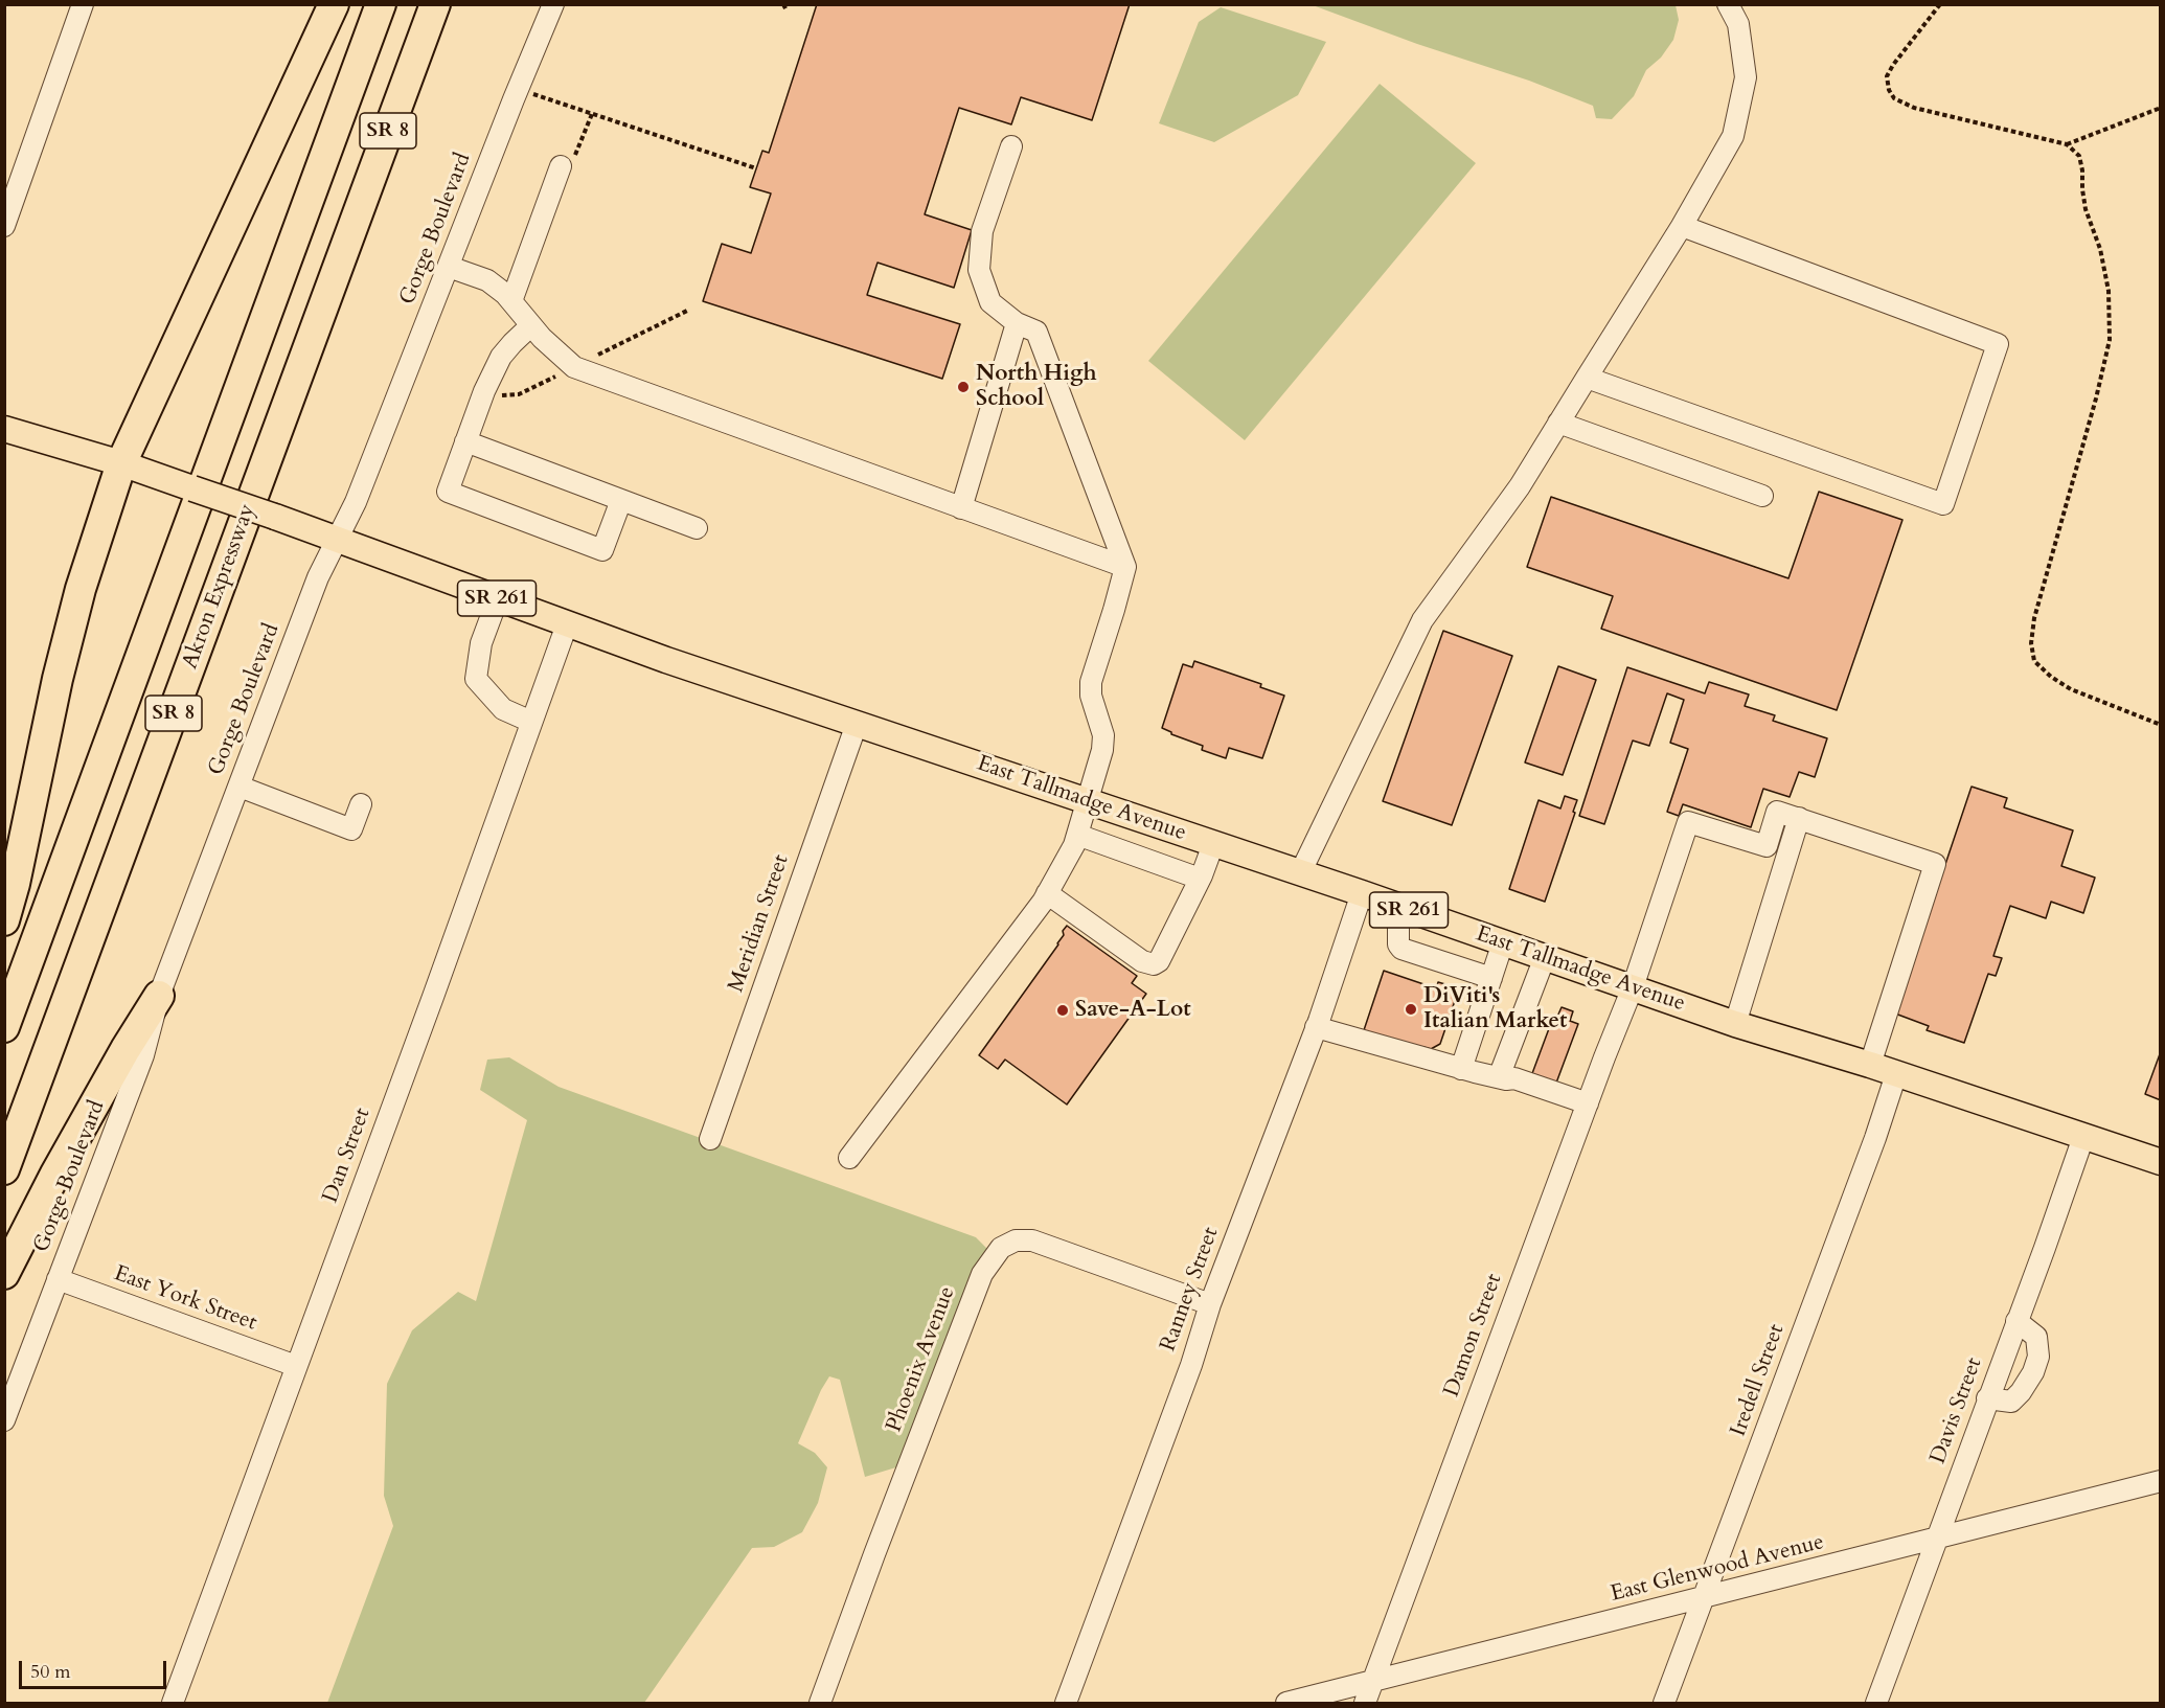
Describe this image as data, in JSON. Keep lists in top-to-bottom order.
{
  "streets": {
    "highway": ["SR 8", "Akron Expressway"],
    "main road": ["SR 261", "East Tallmadge Avenue"],
    "street": [
      "Gorge Boulevard",
      "Meridian Street",
      "Dan Street",
      "Ranney Street",
      "East York Street",
      "Damon Street",
      "Phoenix Avenue",
      "Iredell Street",
      "Davis Street",
      "East Glenwood Avenue"
    ]
  },
  "crossings": [
    ["Gorge Boulevard", "East Tallmadge Avenue"],
    ["Gorge Boulevard", "East York Street"],
    ["East Tallmadge Avenue", "Meridian Street"],
    ["East Tallmadge Avenue", "Dan Street"],
    ["East Tallmadge Avenue", "Ranney Street"],
    ["East Tallmadge Avenue", "Damon Street"],
    ["East Tallmadge Avenue", "Iredell Street"],
    ["East Tallmadge Avenue", "Davis Street"],
    ["Dan Street", "East York Street"],
    ["Ranney Street", "Phoenix Avenue"],
    ["Damon Street", "East Glenwood Avenue"],
    ["Iredell Street", "East Glenwood Avenue"],
    ["Davis Street", "East Glenwood Avenue"]
  ],
  "places": ["North High School", "DiViti's Italian Market", "Save-A-Lot"],
  "scale_bar": "50 m"
}
